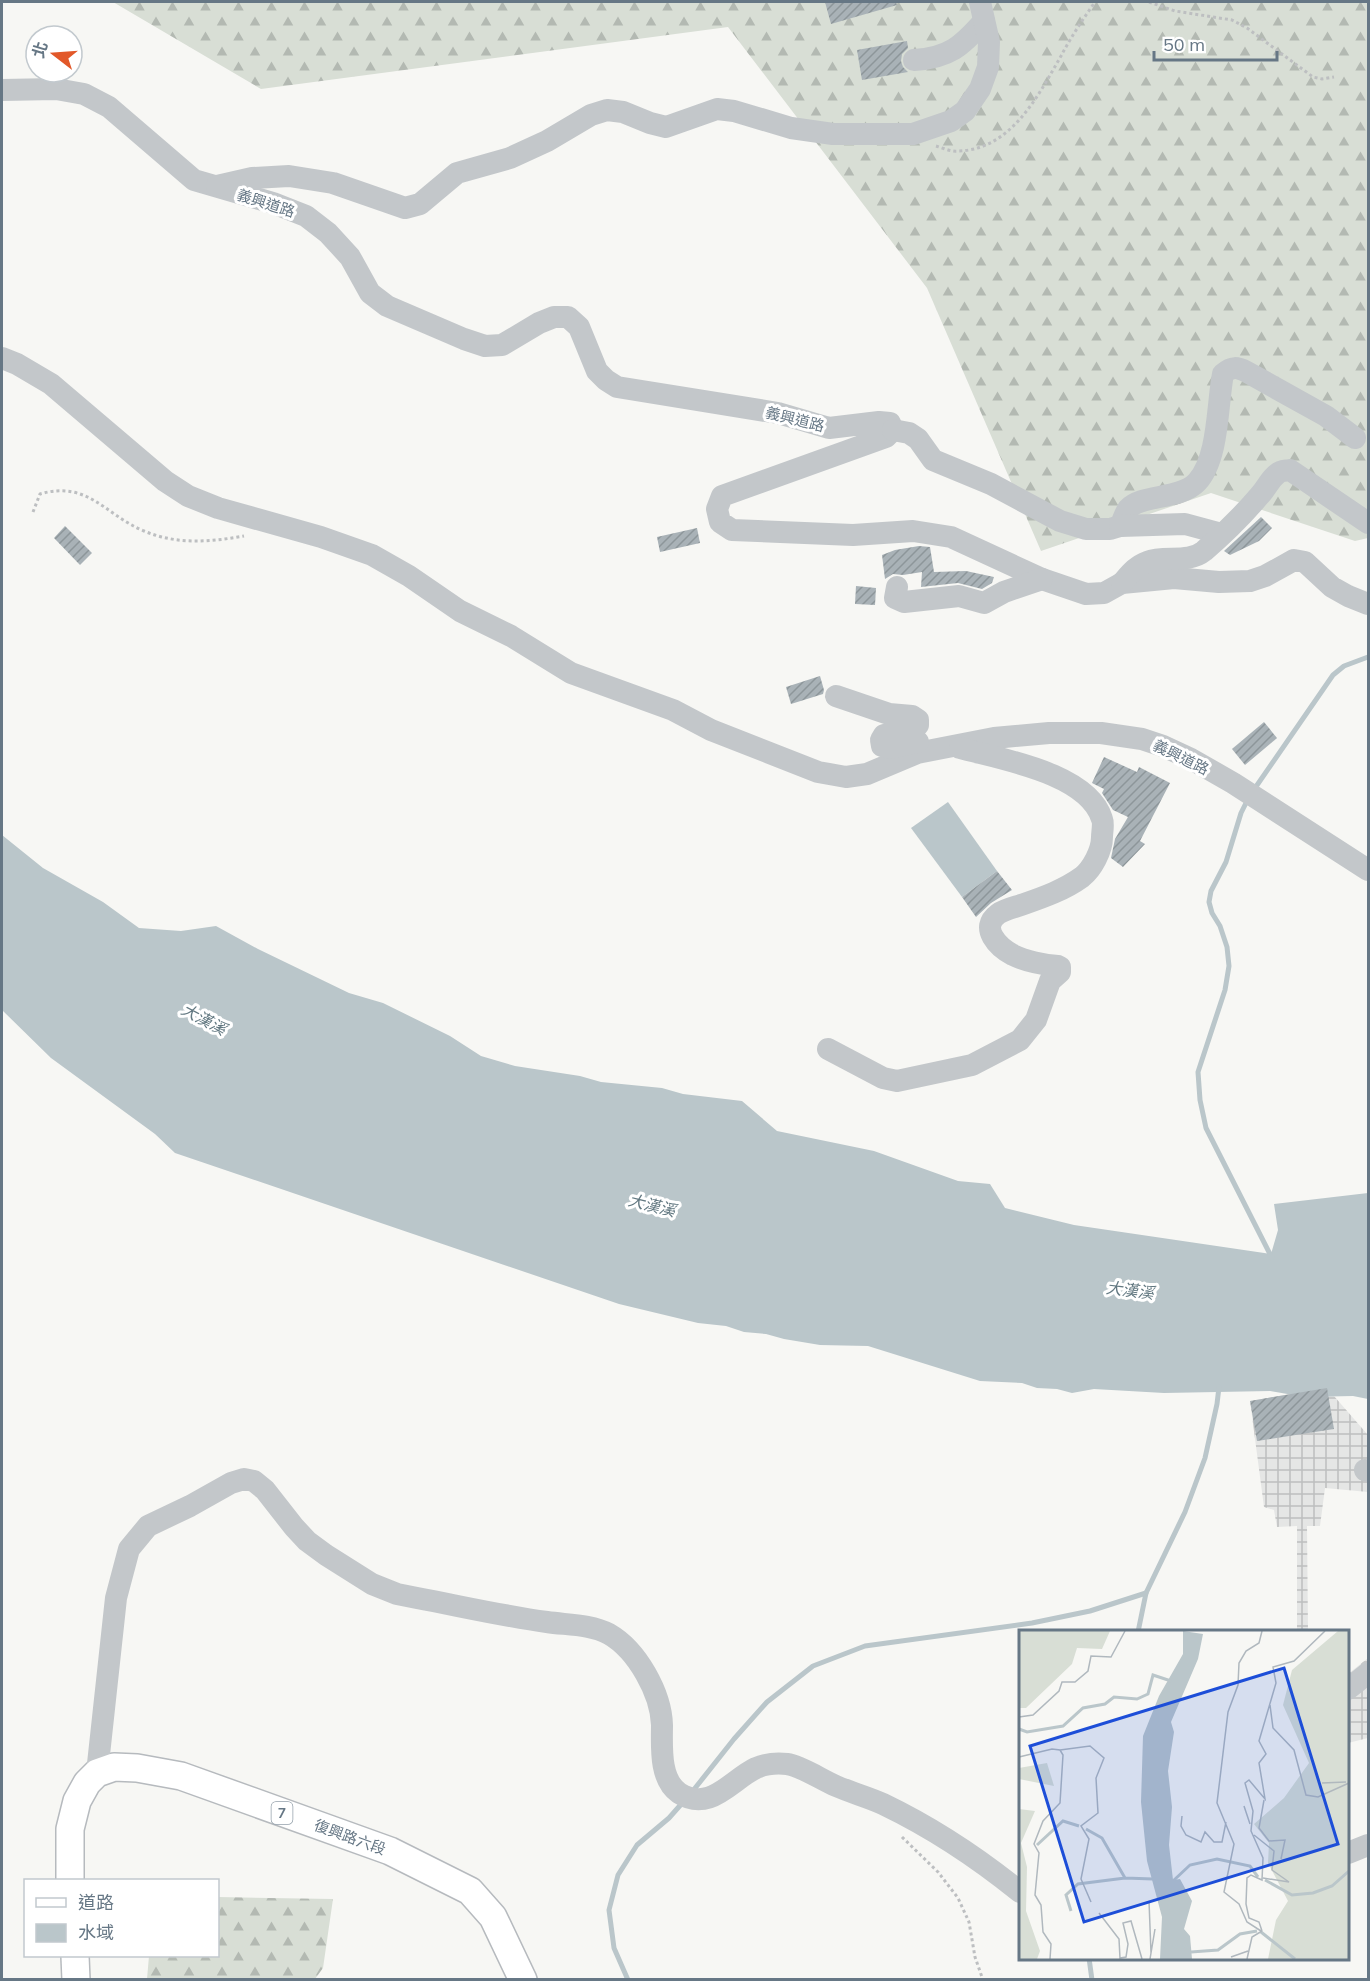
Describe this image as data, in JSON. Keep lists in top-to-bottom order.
{
  "streets": {
    "main road": ["7", "復興路六段"],
    "street": ["義興道路"]
  },
  "water": ["大漢溪"],
  "legend": ["道路", "水域"],
  "scale_bar": "50 m",
  "north": "left"
}
